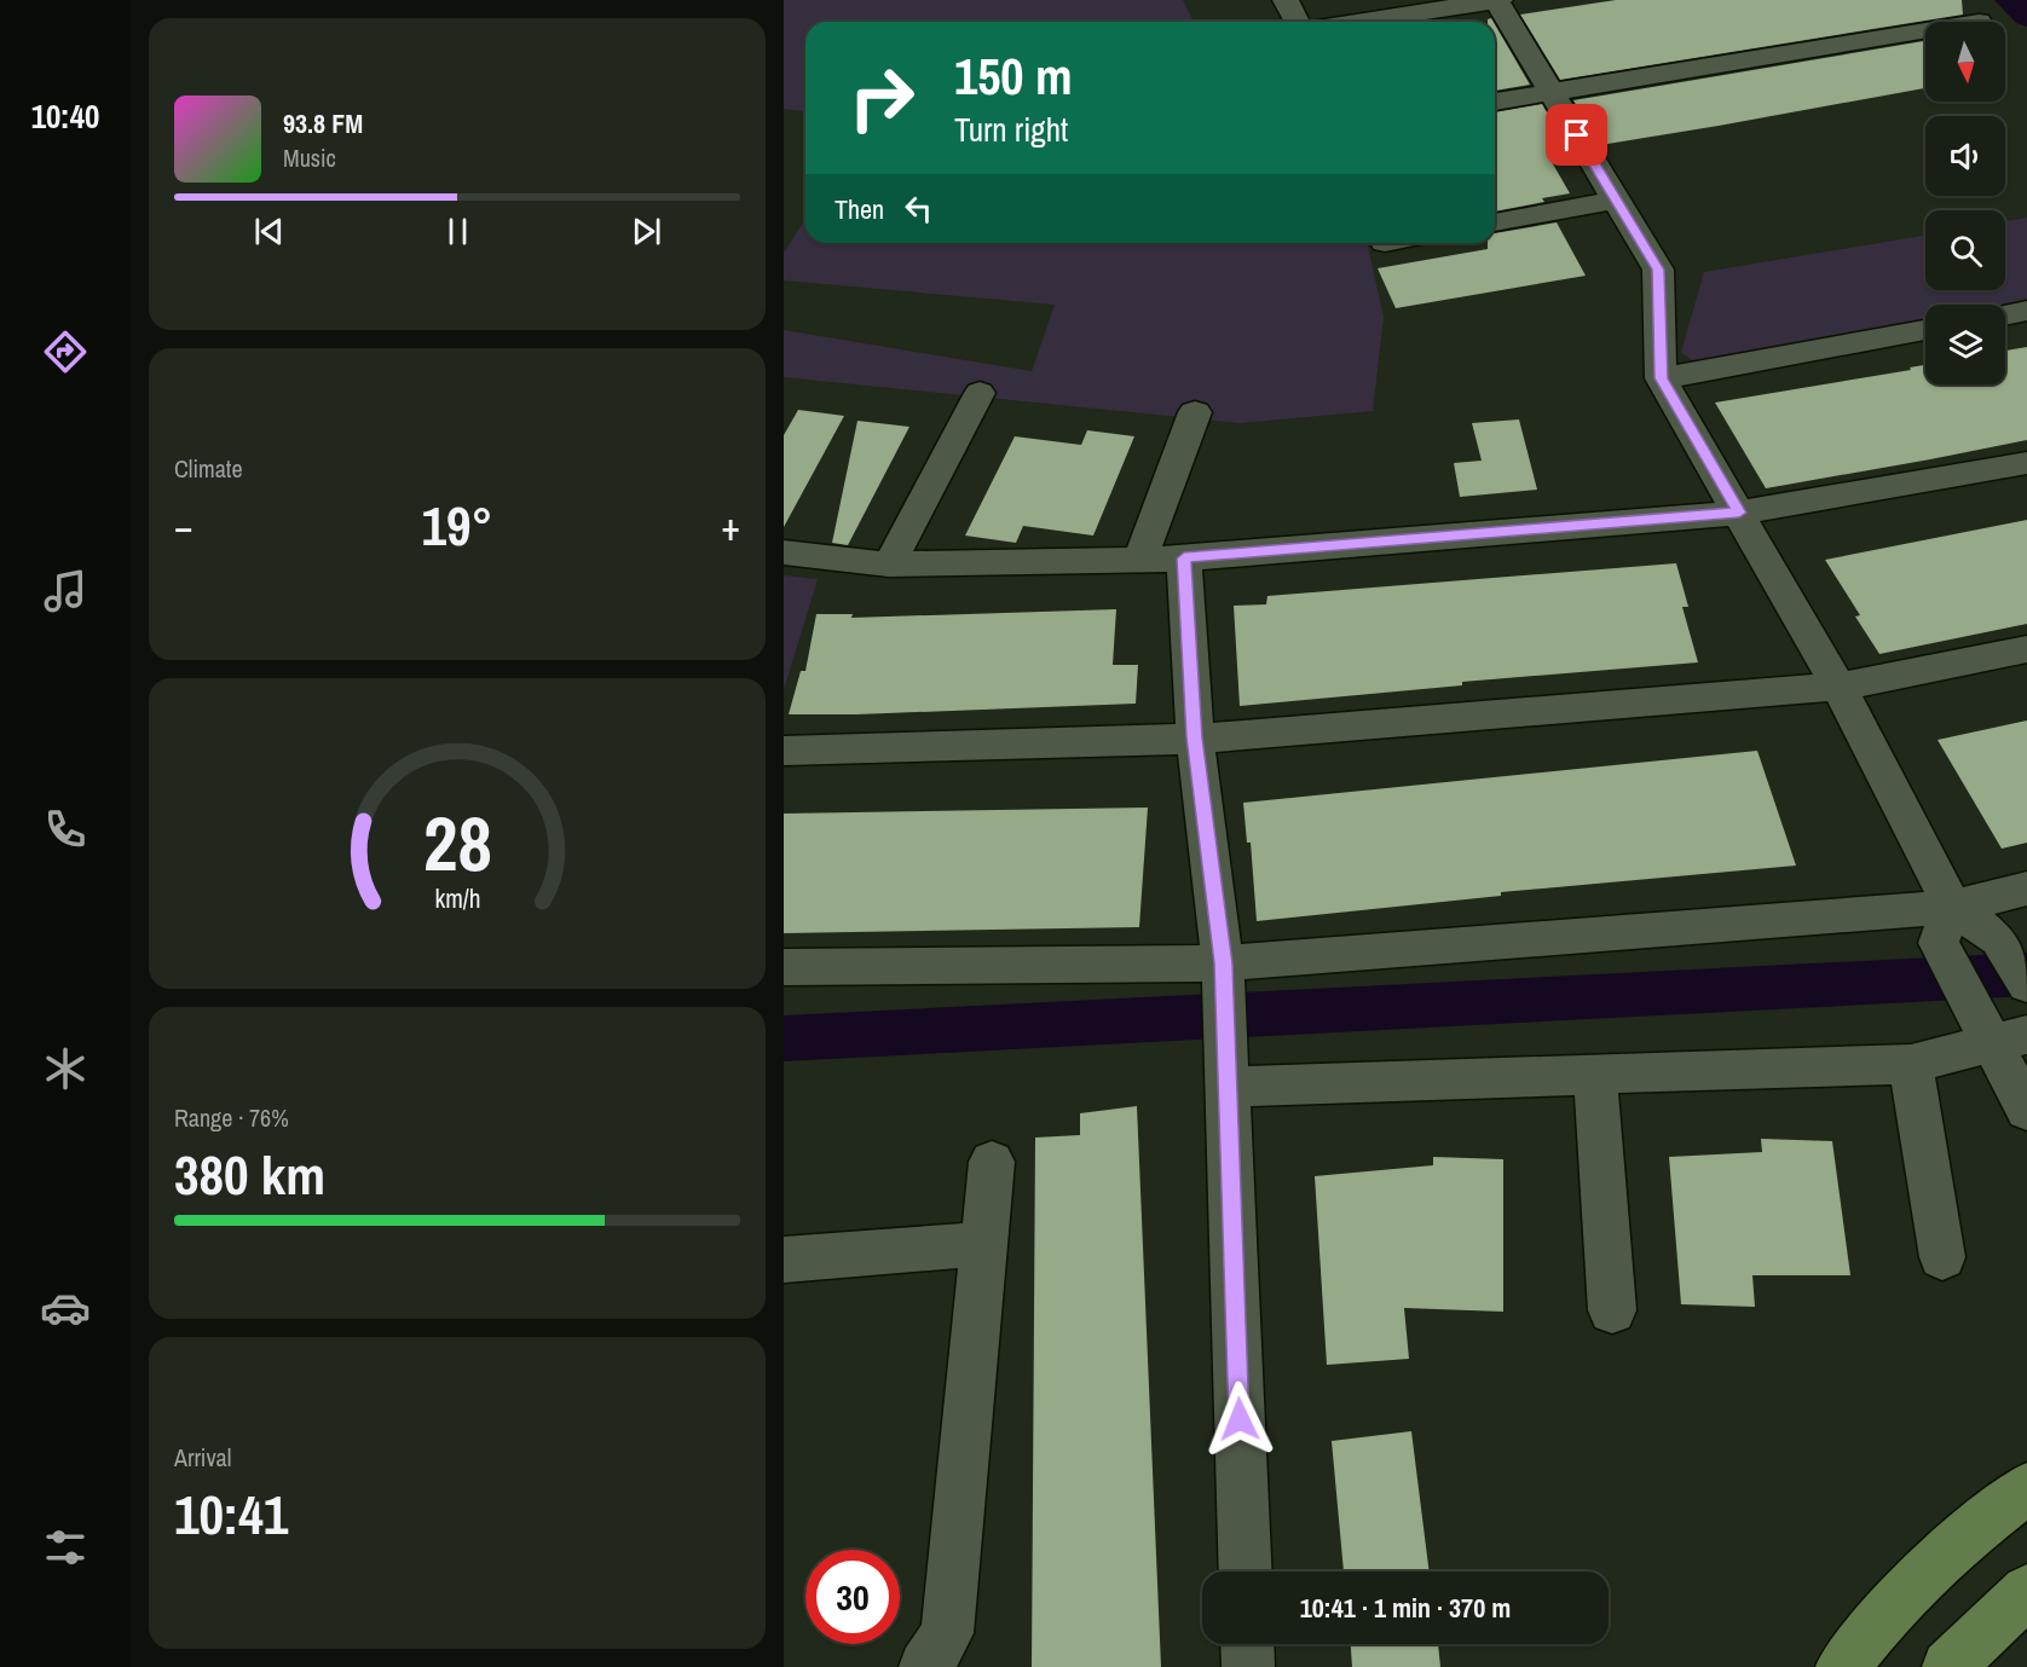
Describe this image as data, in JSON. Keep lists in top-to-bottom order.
{
  "north": "bottom",
  "page": {
    "tabs": "10:40",
    "turn": ["150 m", "Turn right"],
    "song": ["93.8 FM", "Music"],
    "then": "Then",
    "tile": [
      "Climate",
      ["Range · 76%", "380 km"],
      ["Arrival", "10:41"]
    ],
    "heat": ["−", "19°", "+"],
    "limit": "30",
    "trip": "10:41 · 1 min · 370 m",
    "gauge": ["28", "km/h"]
  }
}
